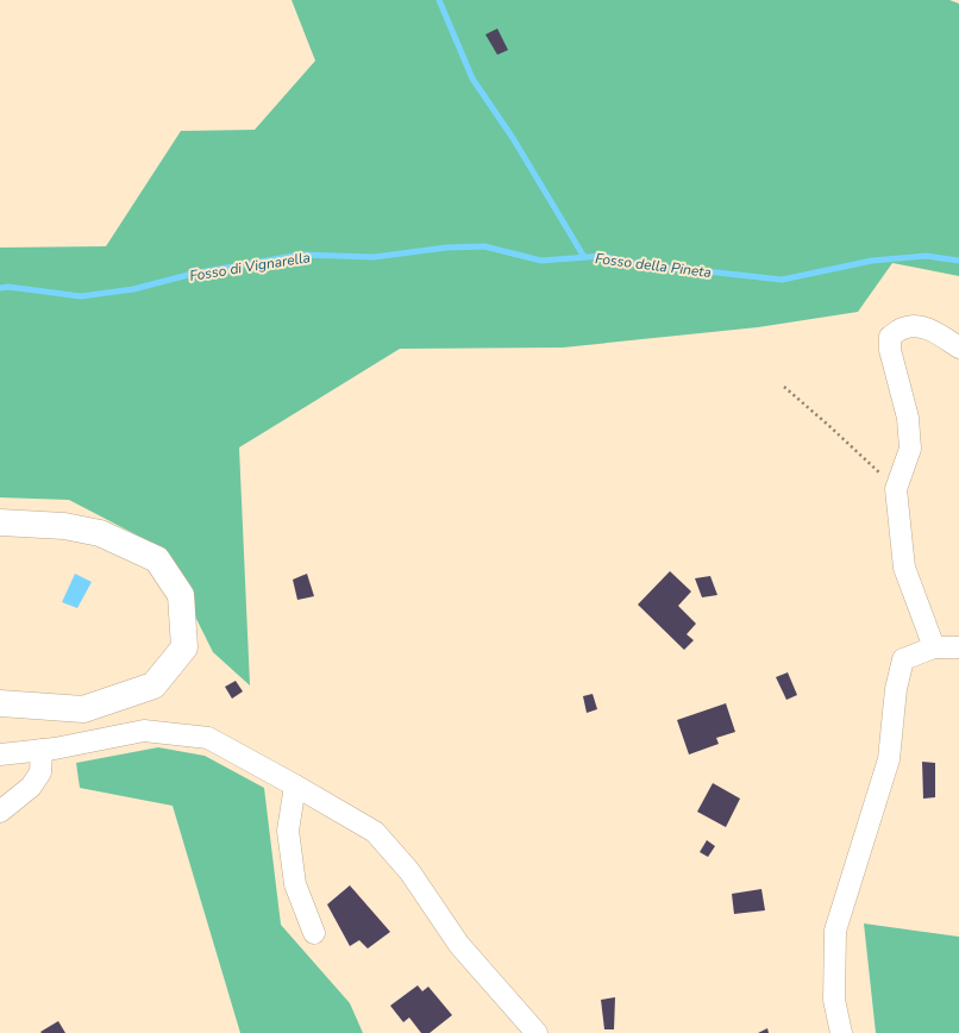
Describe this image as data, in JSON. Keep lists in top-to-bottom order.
{
  "water": ["Fosso della Pineta", "Fosso di Vignarella"]
}
